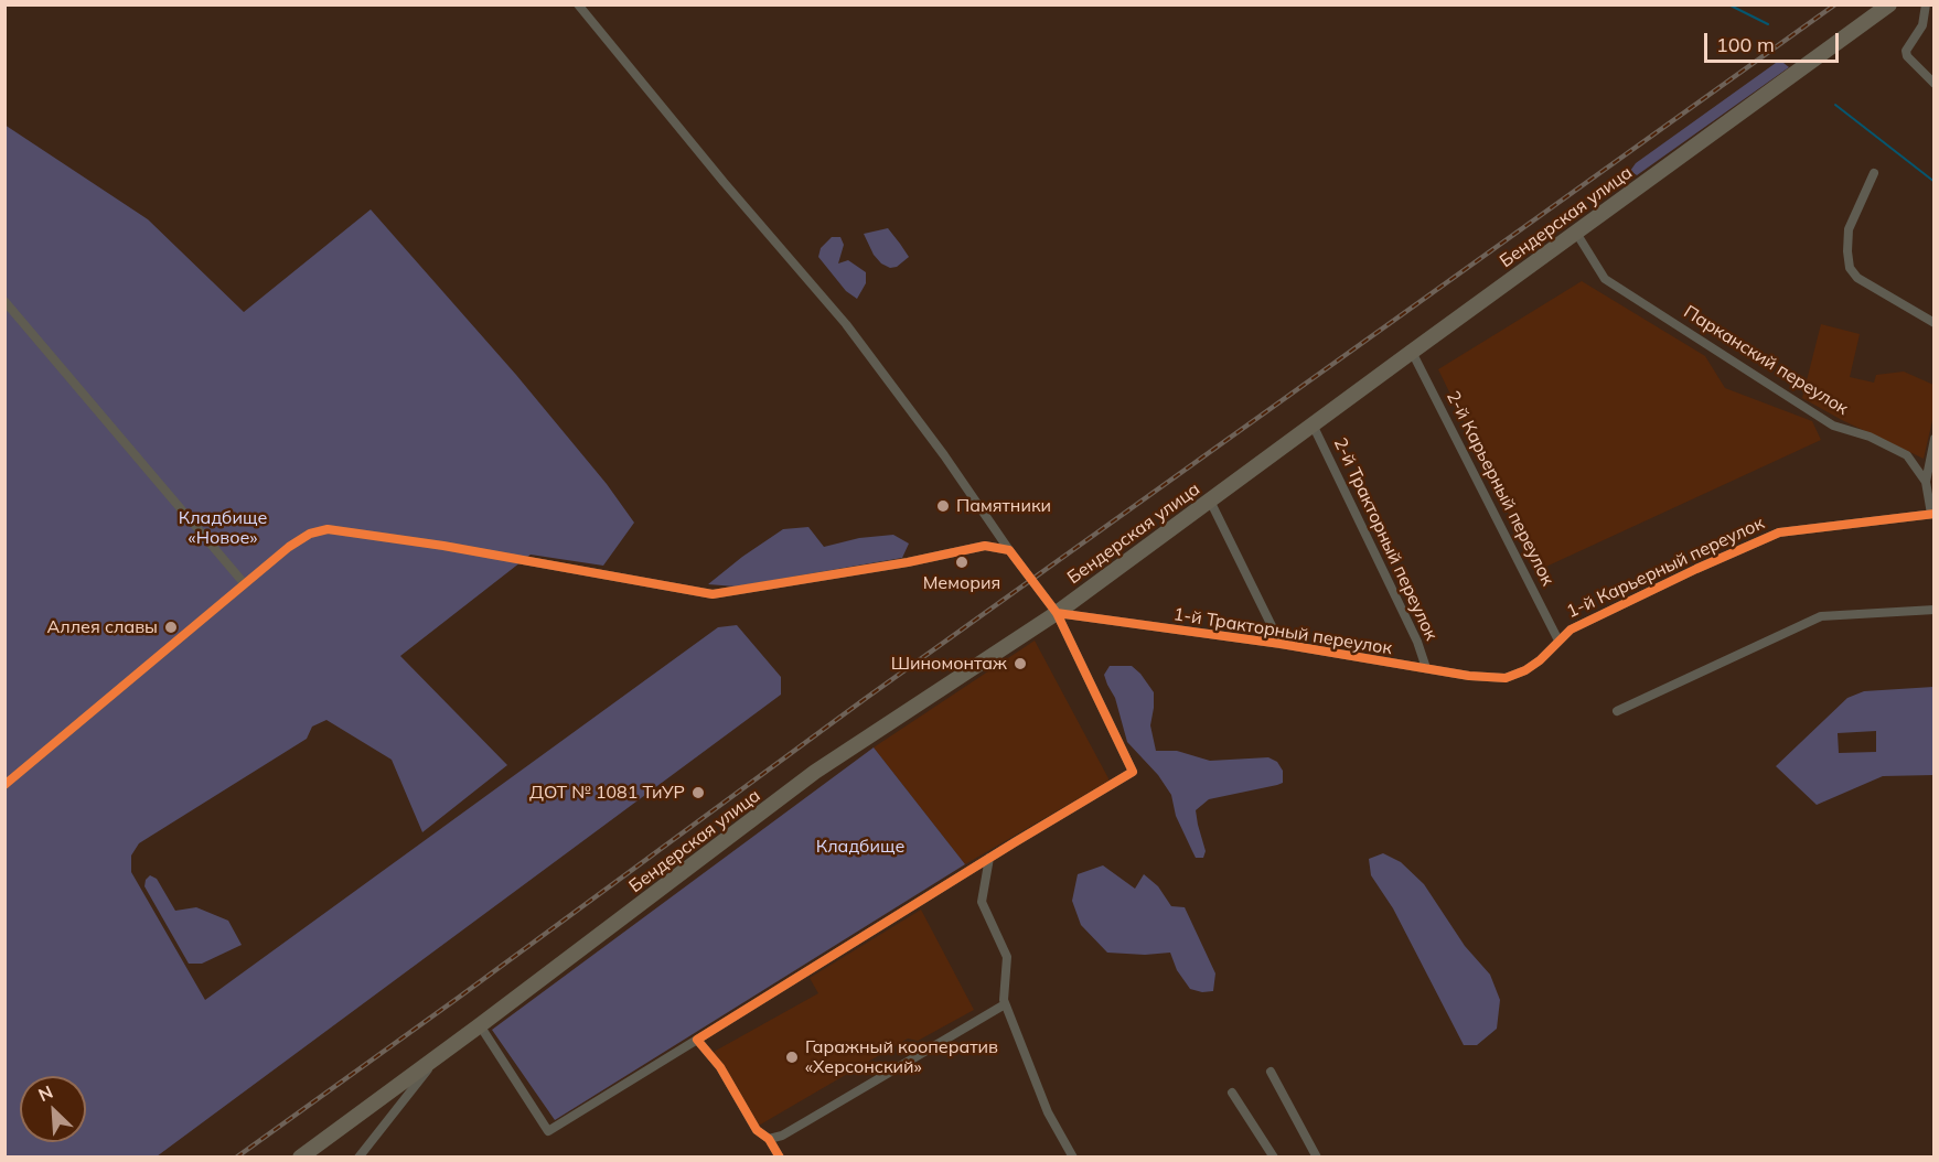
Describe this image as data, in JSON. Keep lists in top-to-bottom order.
{
  "streets": {
    "main road": ["Бендерская улица"],
    "street": [
      "Парканский переулок",
      "2-й Карьерный переулок",
      "2-й Тракторный переулок",
      "1-й Карьерный переулок",
      "1-й Тракторный переулок"
    ]
  },
  "crossings": [
    ["Бендерская улица", "Парканский переулок"],
    ["Бендерская улица", "2-й Карьерный переулок"],
    ["Бендерская улица", "2-й Тракторный переулок"],
    ["Бендерская улица", "1-й Тракторный переулок"],
    ["Парканский переулок", "1-й Карьерный переулок"],
    ["2-й Карьерный переулок", "1-й Карьерный переулок"],
    ["2-й Тракторный переулок", "1-й Тракторный переулок"],
    ["1-й Карьерный переулок", "1-й Тракторный переулок"]
  ],
  "parks": ["Кладбище «Новое»", "Кладбище"],
  "places": [
    "Памятники",
    "Мемория",
    "Аллея славы",
    "Шиномонтаж",
    "ДОТ № 1081 ТиУР",
    "Гаражный кооператив «Херсонский»"
  ],
  "scale_bar": "100 m",
  "north": "top left"
}
